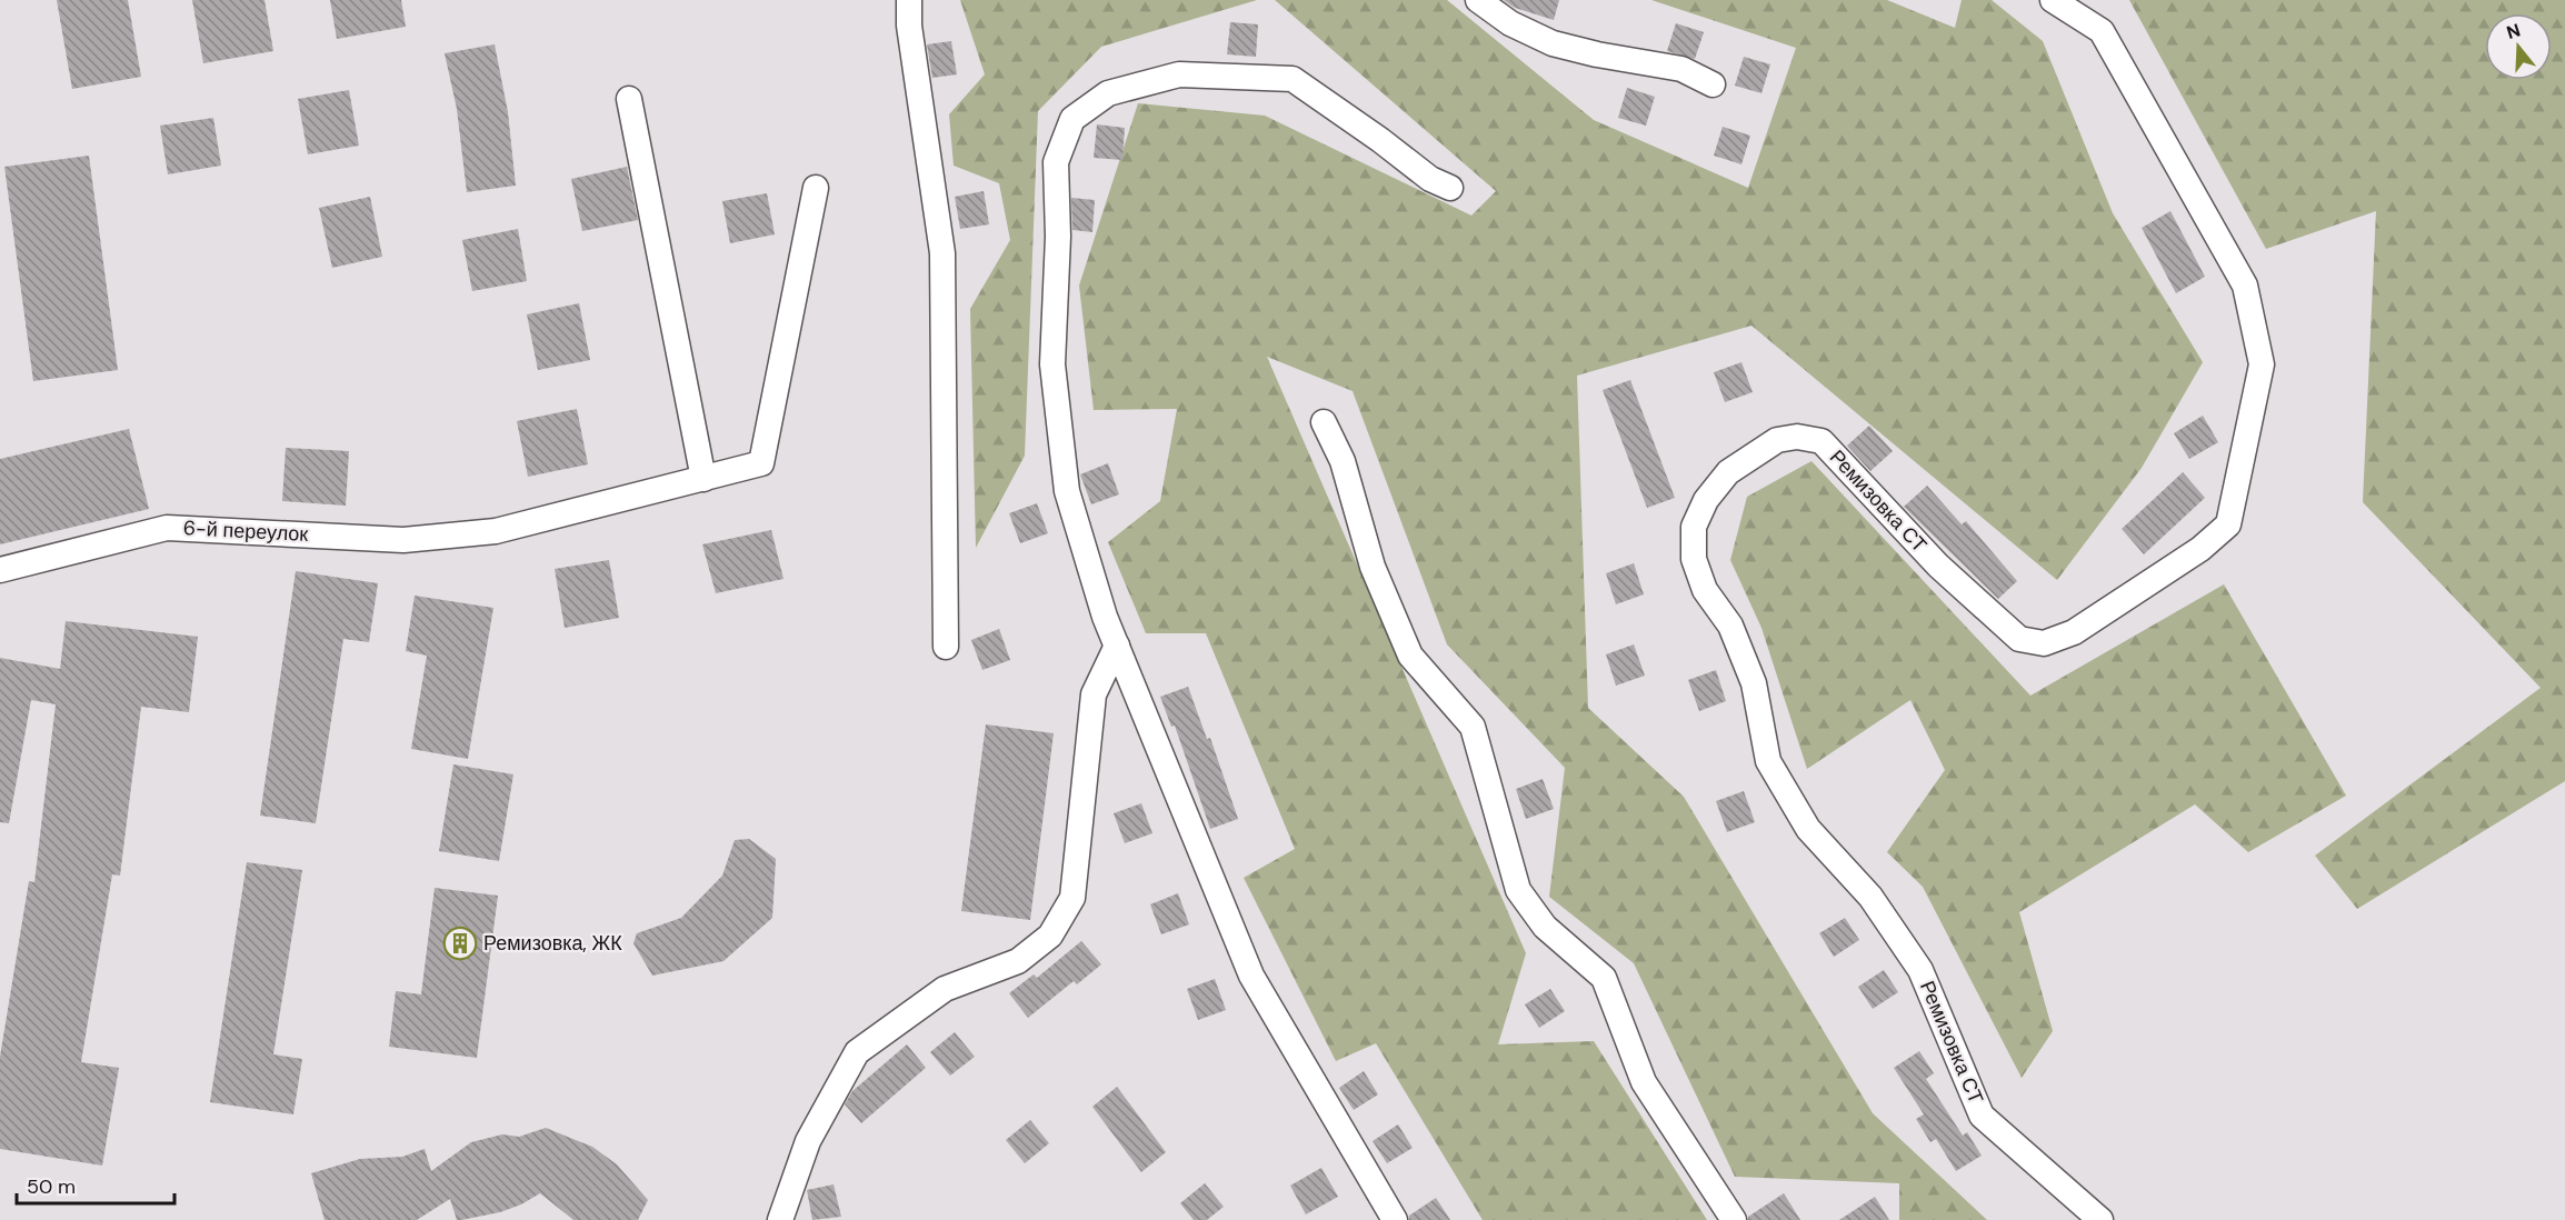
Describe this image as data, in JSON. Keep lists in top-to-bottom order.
{
  "streets": {
    "street": ["Ремизовка СТ", "6-й переулок"]
  },
  "places": {
    "building": ["Ремизовка, ЖК"]
  },
  "scale_bar": "50 m",
  "north": "top"
}
